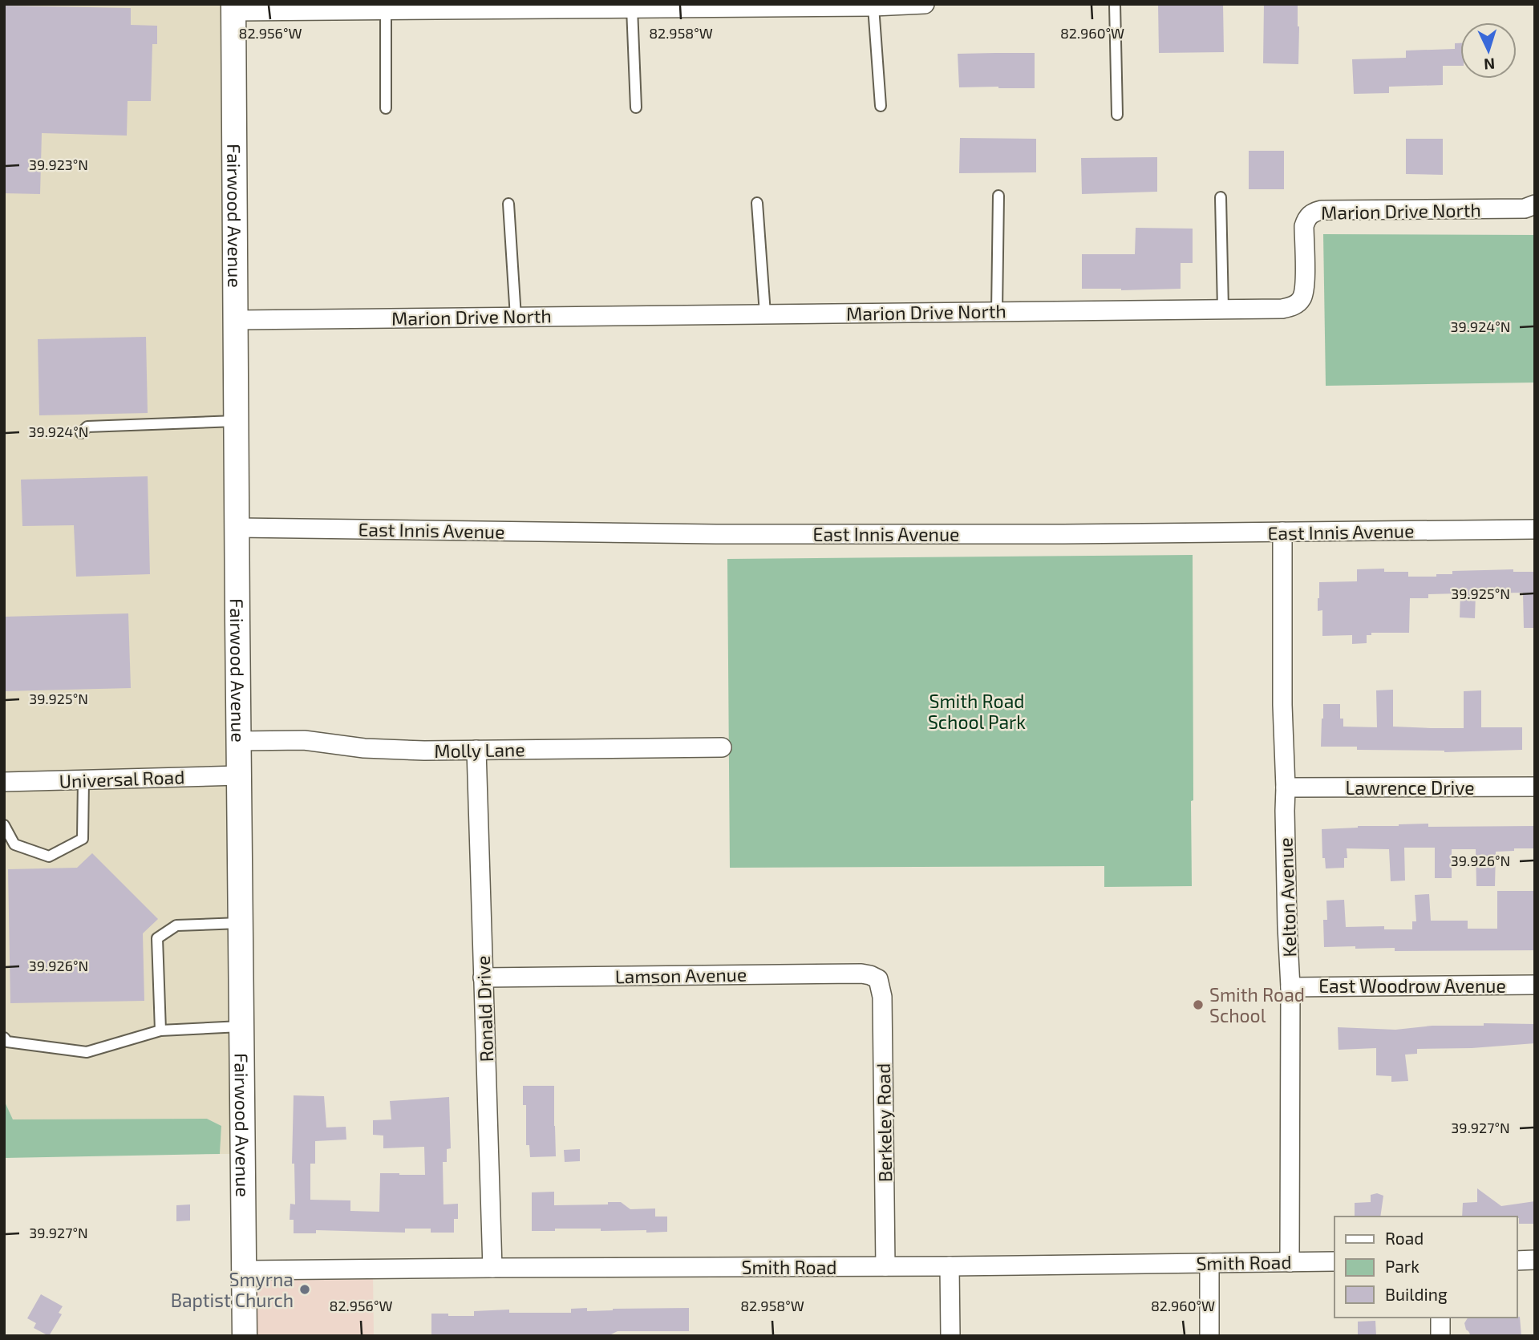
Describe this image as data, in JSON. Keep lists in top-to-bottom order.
{
  "streets": {
    "street": [
      "Marion Drive North",
      "Fairwood Avenue",
      "East Innis Avenue",
      "Molly Lane",
      "Universal Road",
      "Lawrence Drive",
      "Kelton Avenue",
      "Lamson Avenue",
      "East Woodrow Avenue",
      "Ronald Drive",
      "Berkeley Road",
      "Smith Road"
    ]
  },
  "crossings": [
    ["Marion Drive North", "Fairwood Avenue"],
    ["Fairwood Avenue", "East Innis Avenue"],
    ["Fairwood Avenue", "Molly Lane"],
    ["Fairwood Avenue", "Universal Road"],
    ["Fairwood Avenue", "Smith Road"],
    ["East Innis Avenue", "Kelton Avenue"],
    ["Molly Lane", "Ronald Drive"],
    ["Lawrence Drive", "Kelton Avenue"],
    ["Kelton Avenue", "East Woodrow Avenue"],
    ["Kelton Avenue", "Smith Road"],
    ["Lamson Avenue", "Ronald Drive"],
    ["Lamson Avenue", "Berkeley Road"],
    ["Ronald Drive", "Smith Road"],
    ["Berkeley Road", "Smith Road"]
  ],
  "parks": ["Smith Road School Park"],
  "places": ["Smith Road School", "Smyrna Baptist Church"],
  "legend": ["Road", "Park", "Building"],
  "north": "bottom",
  "coordinates": [
    "82.956°W",
    "82.958°W",
    "82.960°W",
    "39.923°N",
    "39.924°N",
    "39.925°N",
    "39.926°N",
    "39.927°N"
  ]
}
